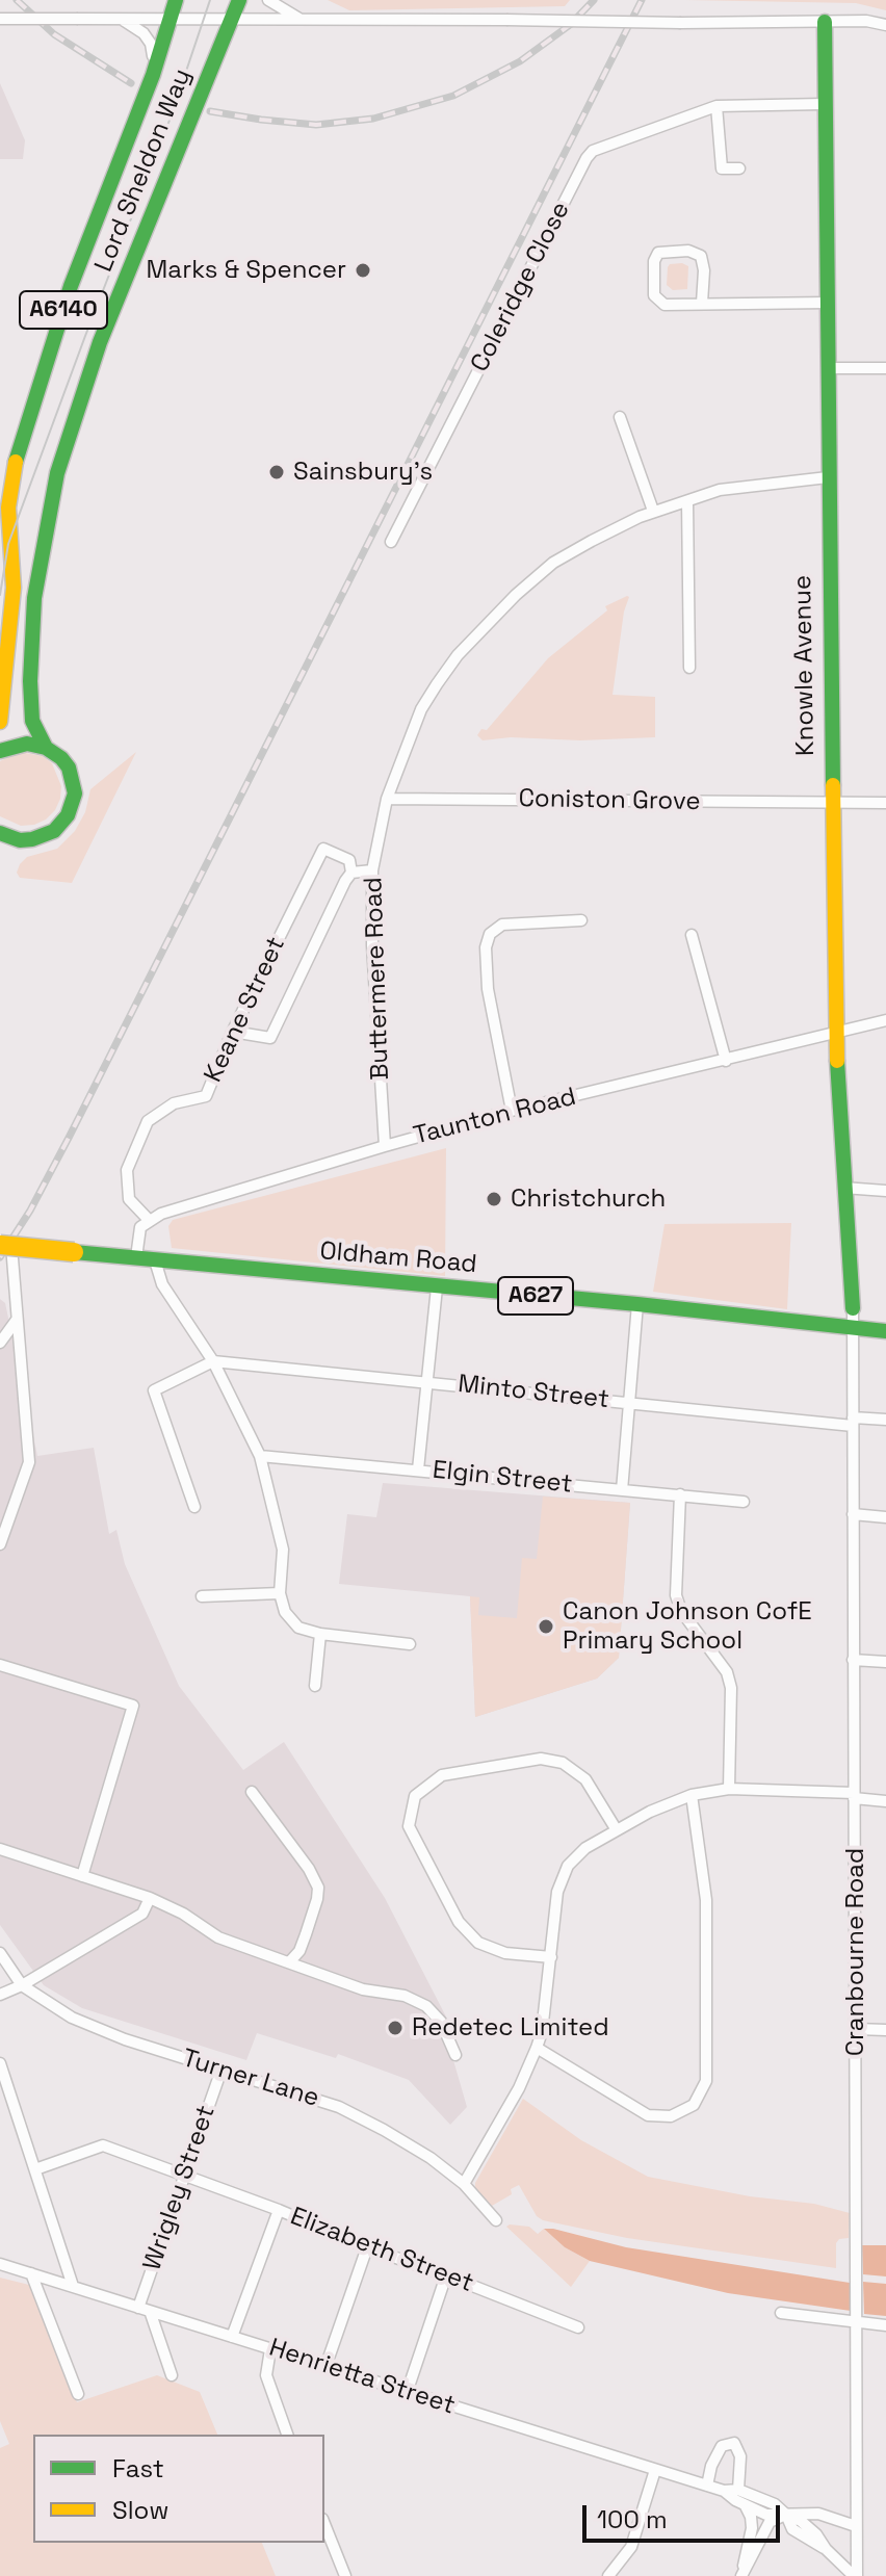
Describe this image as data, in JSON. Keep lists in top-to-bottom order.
{
  "streets": {
    "main road": [
      "Lord Sheldon Way",
      "A6140",
      "Knowle Avenue",
      "Oldham Road",
      "A627"
    ],
    "street": [
      "Coleridge Close",
      "Coniston Grove",
      "Buttermere Road",
      "Keane Street",
      "Taunton Road",
      "Minto Street",
      "Elgin Street",
      "Cranbourne Road",
      "Turner Lane",
      "Wrigley Street",
      "Elizabeth Street",
      "Henrietta Street"
    ]
  },
  "crossings": [
    ["Lord Sheldon Way", "A6140"],
    ["Coleridge Close", "Knowle Avenue"],
    ["Knowle Avenue", "Coniston Grove"],
    ["Knowle Avenue", "Buttermere Road"],
    ["Knowle Avenue", "Taunton Road"],
    ["Knowle Avenue", "Oldham Road"],
    ["Knowle Avenue", "Cranbourne Road"],
    ["Coniston Grove", "Buttermere Road"],
    ["Buttermere Road", "Taunton Road"],
    ["Keane Street", "Taunton Road"],
    ["Oldham Road", "Cranbourne Road"],
    ["Minto Street", "Cranbourne Road"],
    ["Turner Lane", "Wrigley Street"],
    ["Wrigley Street", "Elizabeth Street"],
    ["Wrigley Street", "Henrietta Street"]
  ],
  "places": [
    "Marks & Spencer",
    "Sainsbury's",
    "Christchurch",
    "Canon Johnson CofE Primary School",
    "Redetec Limited"
  ],
  "legend": ["Fast", "Slow"],
  "scale_bar": "100 m"
}
